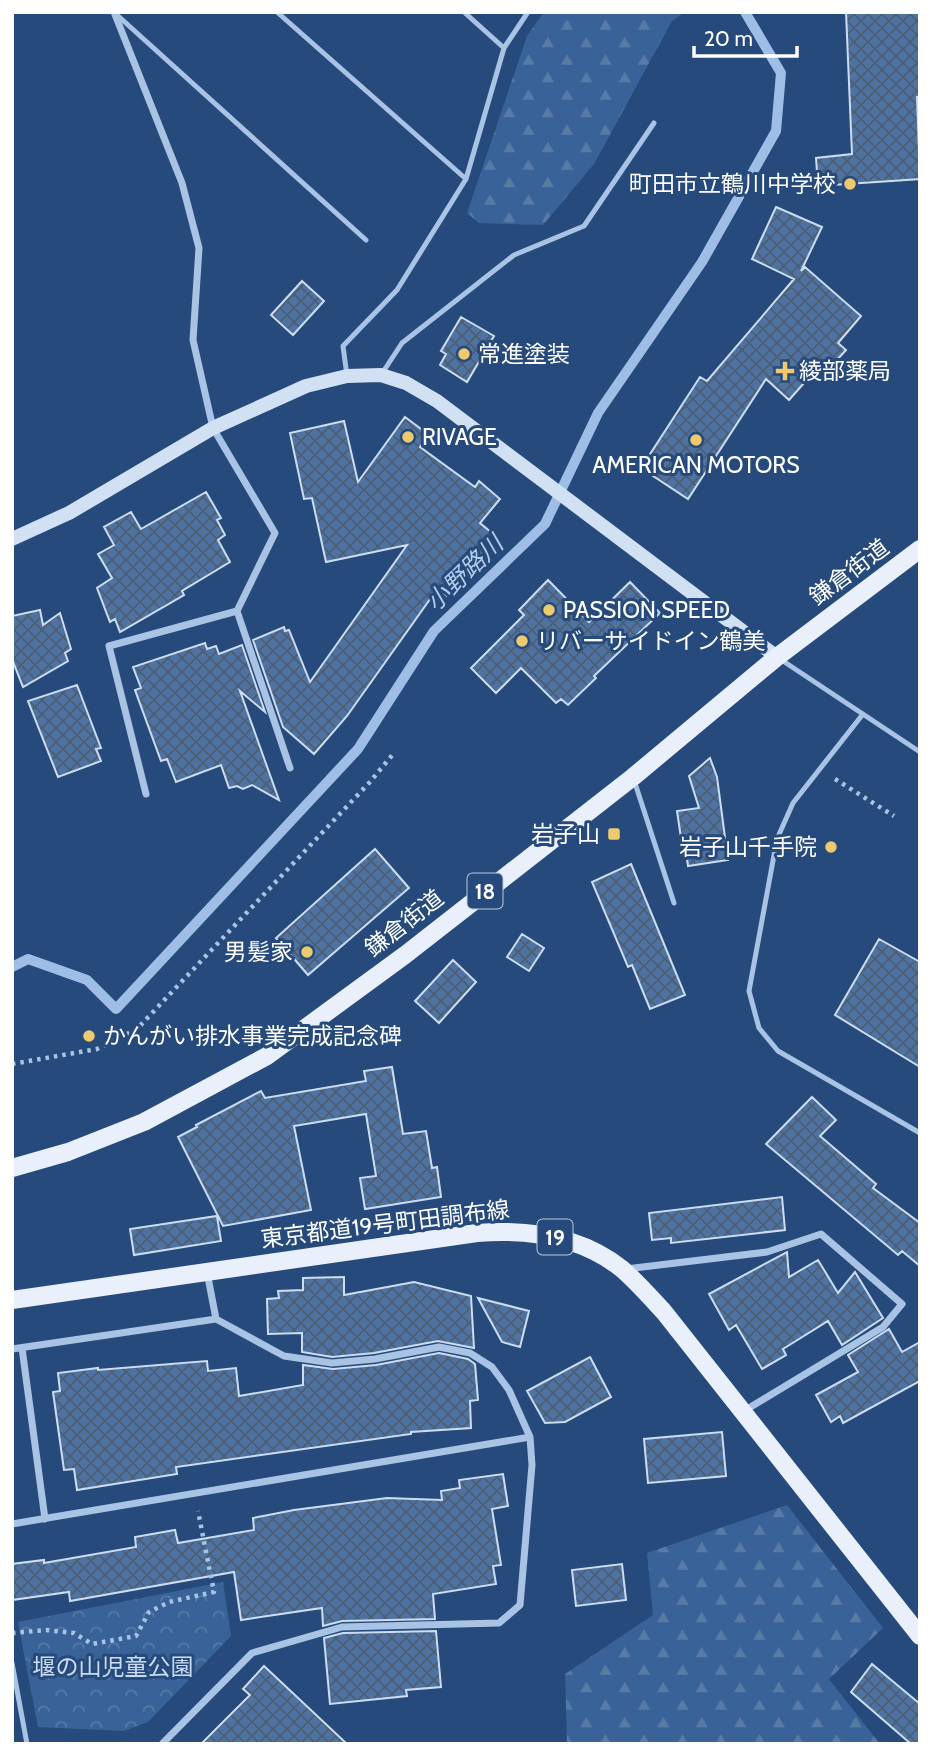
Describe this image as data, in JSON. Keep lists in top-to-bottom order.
{
  "streets": {
    "main road": [
      "鎌倉街道",
      "18",
      "東京都道19号町田調布線",
      "19"
    ]
  },
  "water": ["小野路川"],
  "parks": ["堰の山児童公園"],
  "places": {
    "other": [
      "町田市立鶴川中学校",
      "常進塗装",
      "RIVAGE",
      "AMERICAN MOTORS",
      "PASSION SPEED",
      "リバーサイドイン鶴美",
      "岩子山千手院",
      "男髪家",
      "かんがい排水事業完成記念碑"
    ],
    "health": ["綾部薬局"],
    "transit": ["岩子山"]
  },
  "scale_bar": "20 m"
}
